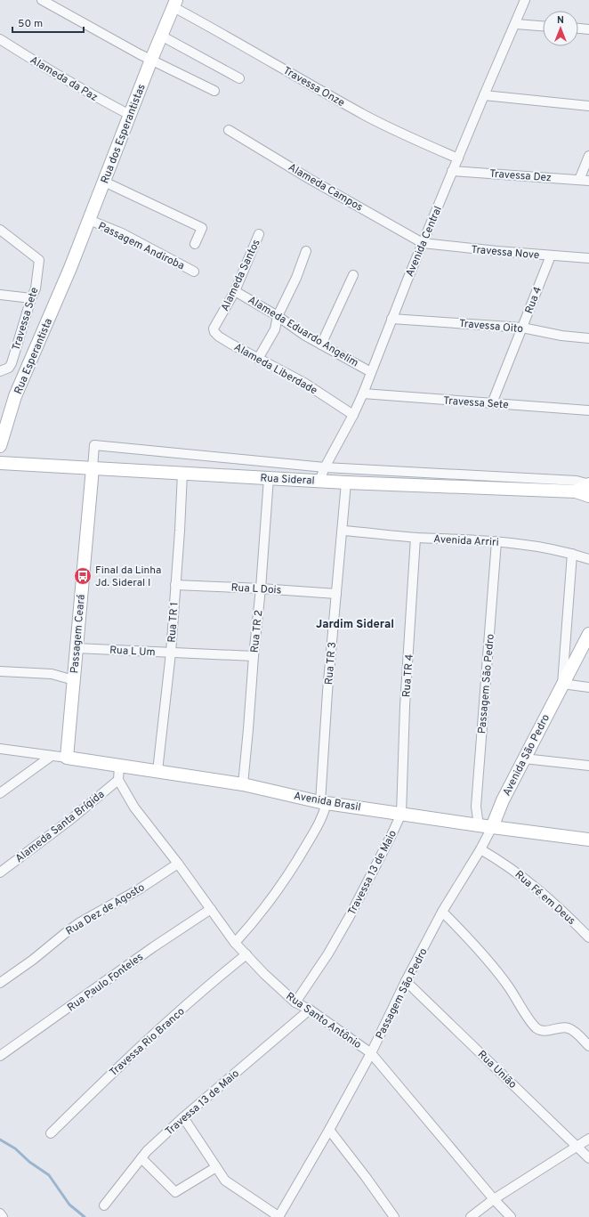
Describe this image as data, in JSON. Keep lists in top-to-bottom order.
{
  "streets": {
    "main road": [
      "Rua dos Esperantistas",
      "Rua Esperantista",
      "Rua Sideral",
      "Passagem Ceará",
      "Avenida São Pedro",
      "Avenida Brasil"
    ],
    "street": [
      "Alameda da Paz",
      "Travessa Onze",
      "Travessa Dez",
      "Alameda Campos",
      "Avenida Central",
      "Passagem Andiroba",
      "Travessa Nove",
      "Alameda Santos",
      "Rua 4",
      "Travessa Sete",
      "Travessa Oito",
      "Alameda Eduardo Angelim",
      "Alameda Liberdade",
      "Avenida Arriri",
      "Rua L Dois",
      "Rua TR 1",
      "Rua TR 2",
      "Rua L Um",
      "Rua TR 3",
      "Rua TR 4",
      "Passagem São Pedro",
      "Alameda Santa Brígida",
      "Travessa 13 de Maio",
      "Rua Fé em Deus",
      "Rua Dez de Agosto",
      "Rua Paulo Fonteles",
      "Rua Santo Antônio",
      "Travessa Rio Branco",
      "Rua União"
    ]
  },
  "crossings": [
    ["Alameda da Paz", "Rua dos Esperantistas"],
    ["Travessa Onze", "Rua dos Esperantistas"],
    ["Travessa Onze", "Avenida Central"],
    ["Rua dos Esperantistas", "Passagem Andiroba"],
    ["Rua dos Esperantistas", "Rua Esperantista"],
    ["Travessa Dez", "Avenida Central"],
    ["Alameda Campos", "Avenida Central"],
    ["Alameda Campos", "Travessa Nove"],
    ["Avenida Central", "Travessa Nove"],
    ["Avenida Central", "Travessa Sete"],
    ["Avenida Central", "Travessa Oito"],
    ["Avenida Central", "Alameda Eduardo Angelim"],
    ["Avenida Central", "Alameda Liberdade"],
    ["Avenida Central", "Rua Sideral"],
    ["Travessa Nove", "Rua 4"],
    ["Alameda Santos", "Alameda Eduardo Angelim"],
    ["Alameda Santos", "Alameda Liberdade"],
    ["Rua 4", "Travessa Sete"],
    ["Rua 4", "Travessa Oito"],
    ["Rua Sideral", "Rua TR 1"],
    ["Rua Sideral", "Rua TR 2"],
    ["Rua Sideral", "Passagem Ceará"],
    ["Rua Sideral", "Rua TR 3"],
    ["Avenida Arriri", "Rua TR 3"],
    ["Avenida Arriri", "Rua TR 4"],
    ["Avenida Arriri", "Passagem São Pedro"],
    ["Avenida Arriri", "Avenida São Pedro"],
    ["Rua L Dois", "Rua TR 1"],
    ["Rua L Dois", "Rua TR 2"],
    ["Rua L Dois", "Rua TR 3"],
    ["Rua TR 1", "Rua L Um"],
    ["Rua TR 1", "Avenida Brasil"],
    ["Rua TR 2", "Rua L Um"],
    ["Rua TR 2", "Avenida Brasil"],
    ["Passagem Ceará", "Rua L Um"],
    ["Passagem Ceará", "Avenida Brasil"],
    ["Rua TR 3", "Avenida Brasil"],
    ["Rua TR 4", "Avenida Brasil"],
    ["Rua TR 4", "Travessa 13 de Maio"],
    ["Passagem São Pedro", "Avenida São Pedro"],
    ["Passagem São Pedro", "Avenida Brasil"],
    ["Passagem São Pedro", "Rua Fé em Deus"],
    ["Passagem São Pedro", "Rua Santo Antônio"],
    ["Passagem São Pedro", "Rua União"],
    ["Avenida São Pedro", "Avenida Brasil"],
    ["Avenida Brasil", "Travessa 13 de Maio"],
    ["Alameda Santa Brígida", "Rua Santo Antônio"],
    ["Travessa 13 de Maio", "Rua Santo Antônio"],
    ["Rua Dez de Agosto", "Rua Santo Antônio"],
    ["Rua Paulo Fonteles", "Rua Santo Antônio"],
    ["Rua Santo Antônio", "Travessa Rio Branco"]
  ],
  "districts": ["Jardim Sideral"],
  "places": {
    "bus stop": ["Final da Linha Jd. Sideral I"]
  },
  "scale_bar": "50 m",
  "north": "top"
}
